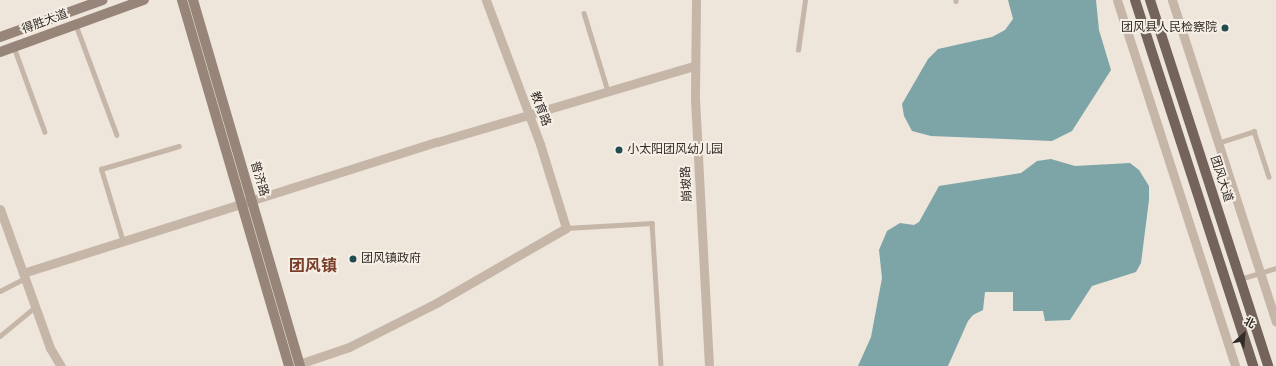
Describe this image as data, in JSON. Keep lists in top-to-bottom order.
{
  "streets": {
    "main road": ["得胜大道", "普济路", "团风大道"],
    "street": ["教育路", "崩坡路"]
  },
  "districts": ["团风镇"],
  "places": ["团风县人民检察院", "小太阳团风幼儿园", "团风镇政府"],
  "north": "top right"
}
